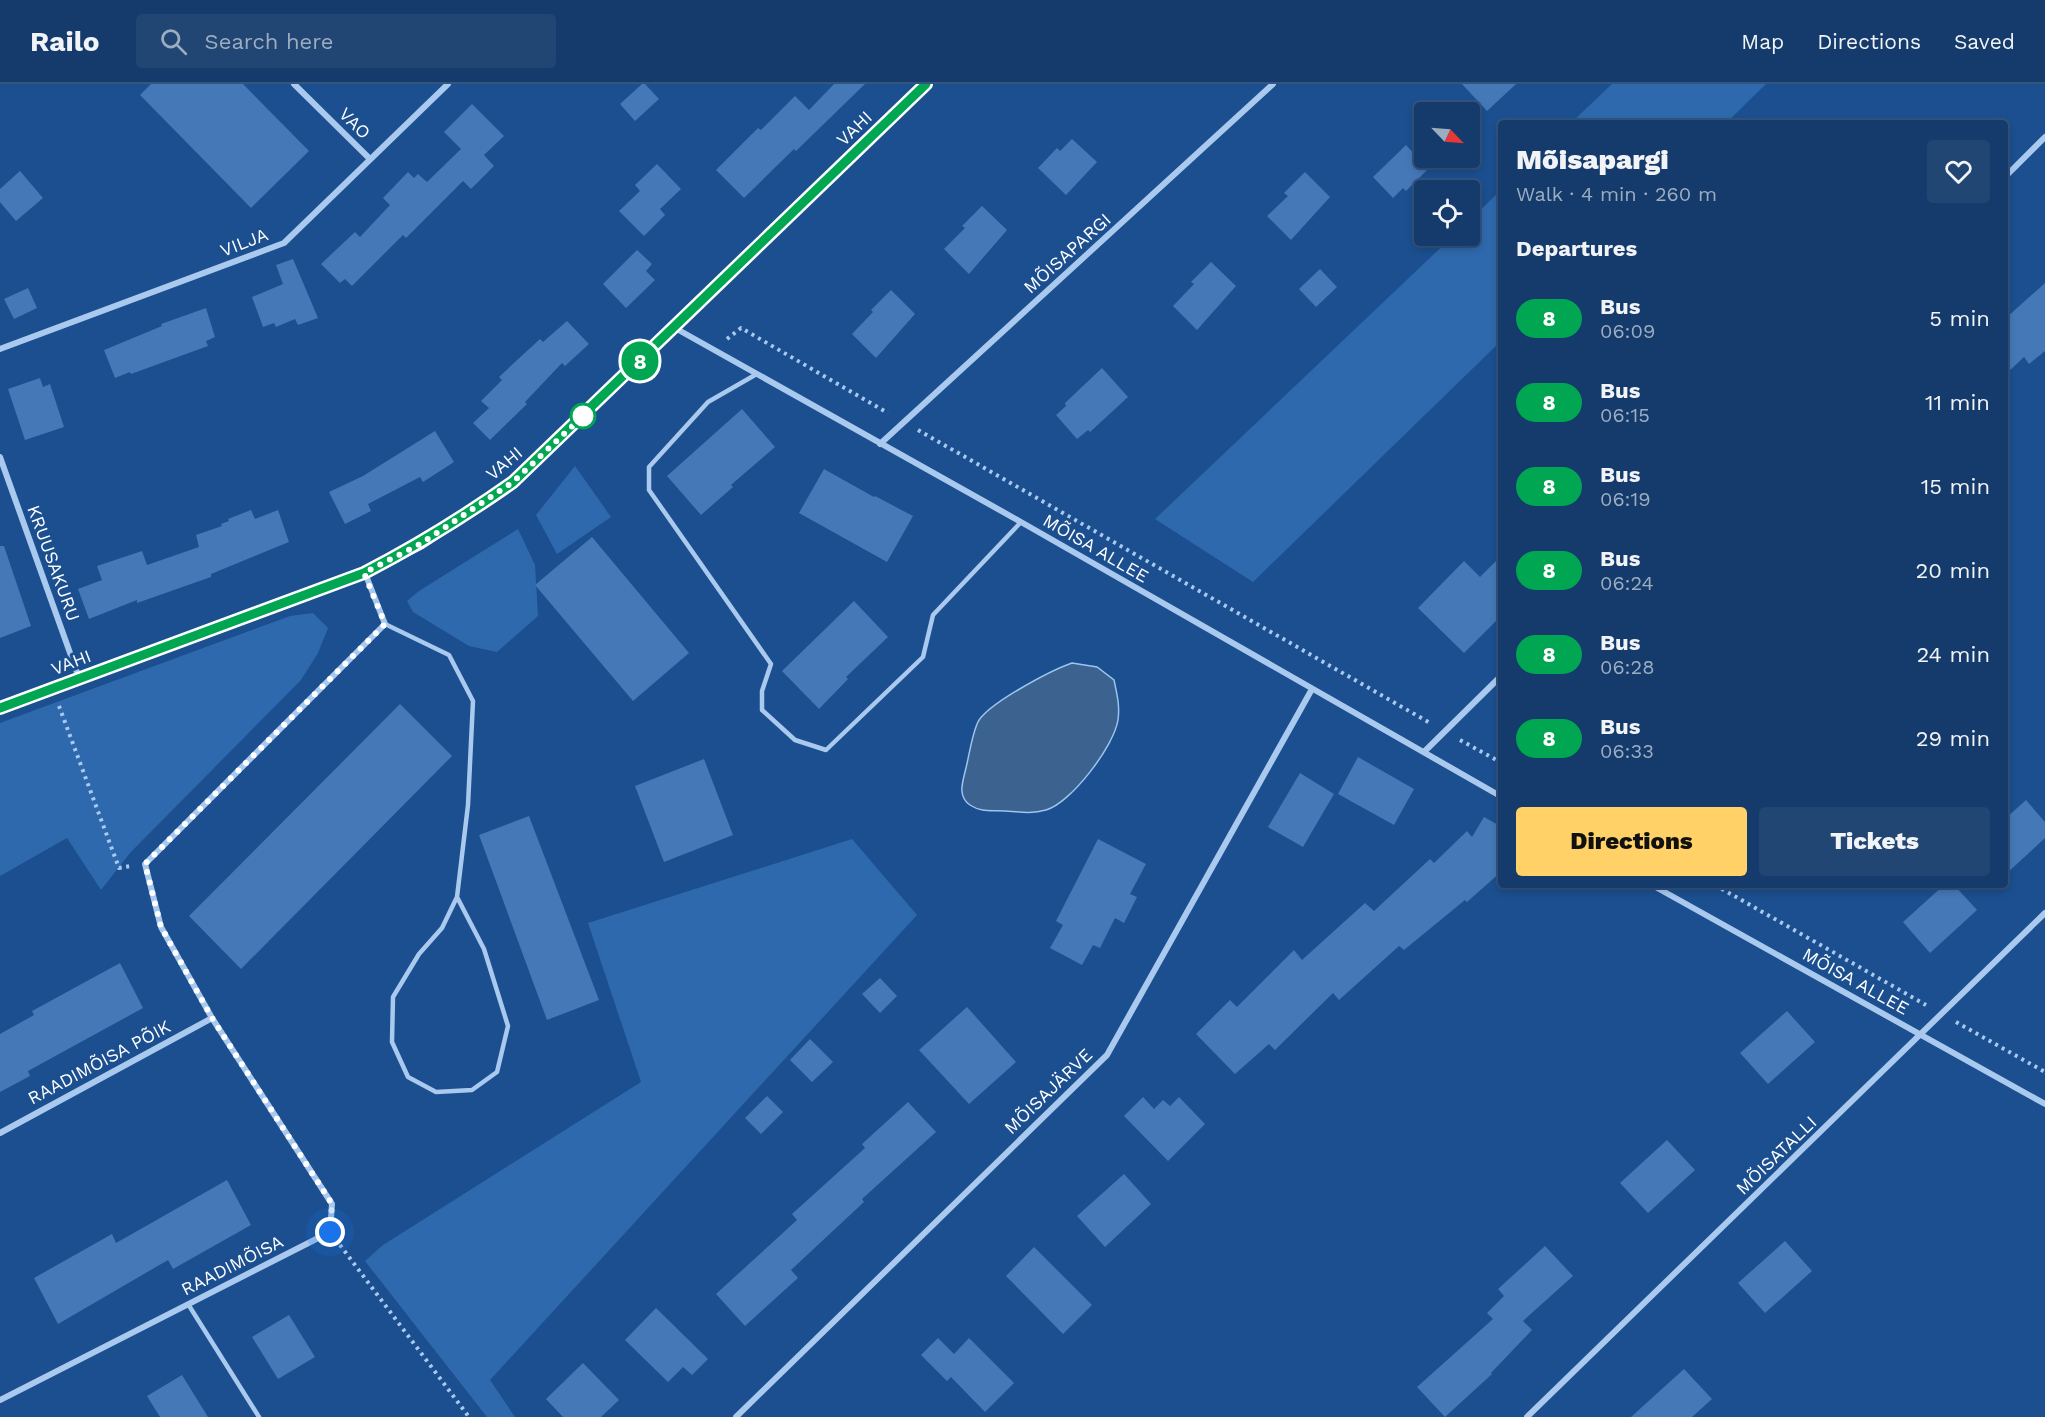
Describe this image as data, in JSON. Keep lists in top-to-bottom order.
{
  "streets": {
    "street": [
      "VAO",
      "VAHI",
      "VILJA",
      "MÕISAPARGI",
      "MÕISA ALLEE",
      "KRUUSAKURU",
      "RAADIMÕISA PÕIK",
      "MÕISAJÄRVE",
      "MÕISATALLI",
      "RAADIMÕISA"
    ]
  },
  "crossings": [
    ["VAO", "VILJA"],
    ["VAHI", "MÕISA ALLEE"],
    ["VAHI", "KRUUSAKURU"],
    ["MÕISAPARGI", "MÕISA ALLEE"],
    ["MÕISA ALLEE", "MÕISAJÄRVE"],
    ["MÕISA ALLEE", "MÕISATALLI"]
  ],
  "lines": ["bus line 8"],
  "north": "bottom right",
  "page": {
    "header": "Railo",
    "search": "Search here",
    "nav": ["Map", "Directions", "Saved"],
    "on_map": "8",
    "heading": [
      ["Mõisapargi", "Walk · 4 min · 260 m"],
      "Departures"
    ],
    "list": [
      {
        "mark": "8",
        "name": "Bus",
        "note": "06:09",
        "value": "5 min"
      },
      {
        "mark": "8",
        "name": "Bus",
        "note": "06:15",
        "value": "11 min"
      },
      {
        "mark": "8",
        "name": "Bus",
        "note": "06:19",
        "value": "15 min"
      },
      {
        "mark": "8",
        "name": "Bus",
        "note": "06:24",
        "value": "20 min"
      },
      {
        "mark": "8",
        "name": "Bus",
        "note": "06:28",
        "value": "24 min"
      },
      {
        "mark": "8",
        "name": "Bus",
        "note": "06:33",
        "value": "29 min"
      }
    ],
    "buttons": ["Directions", "Tickets"]
  }
}
